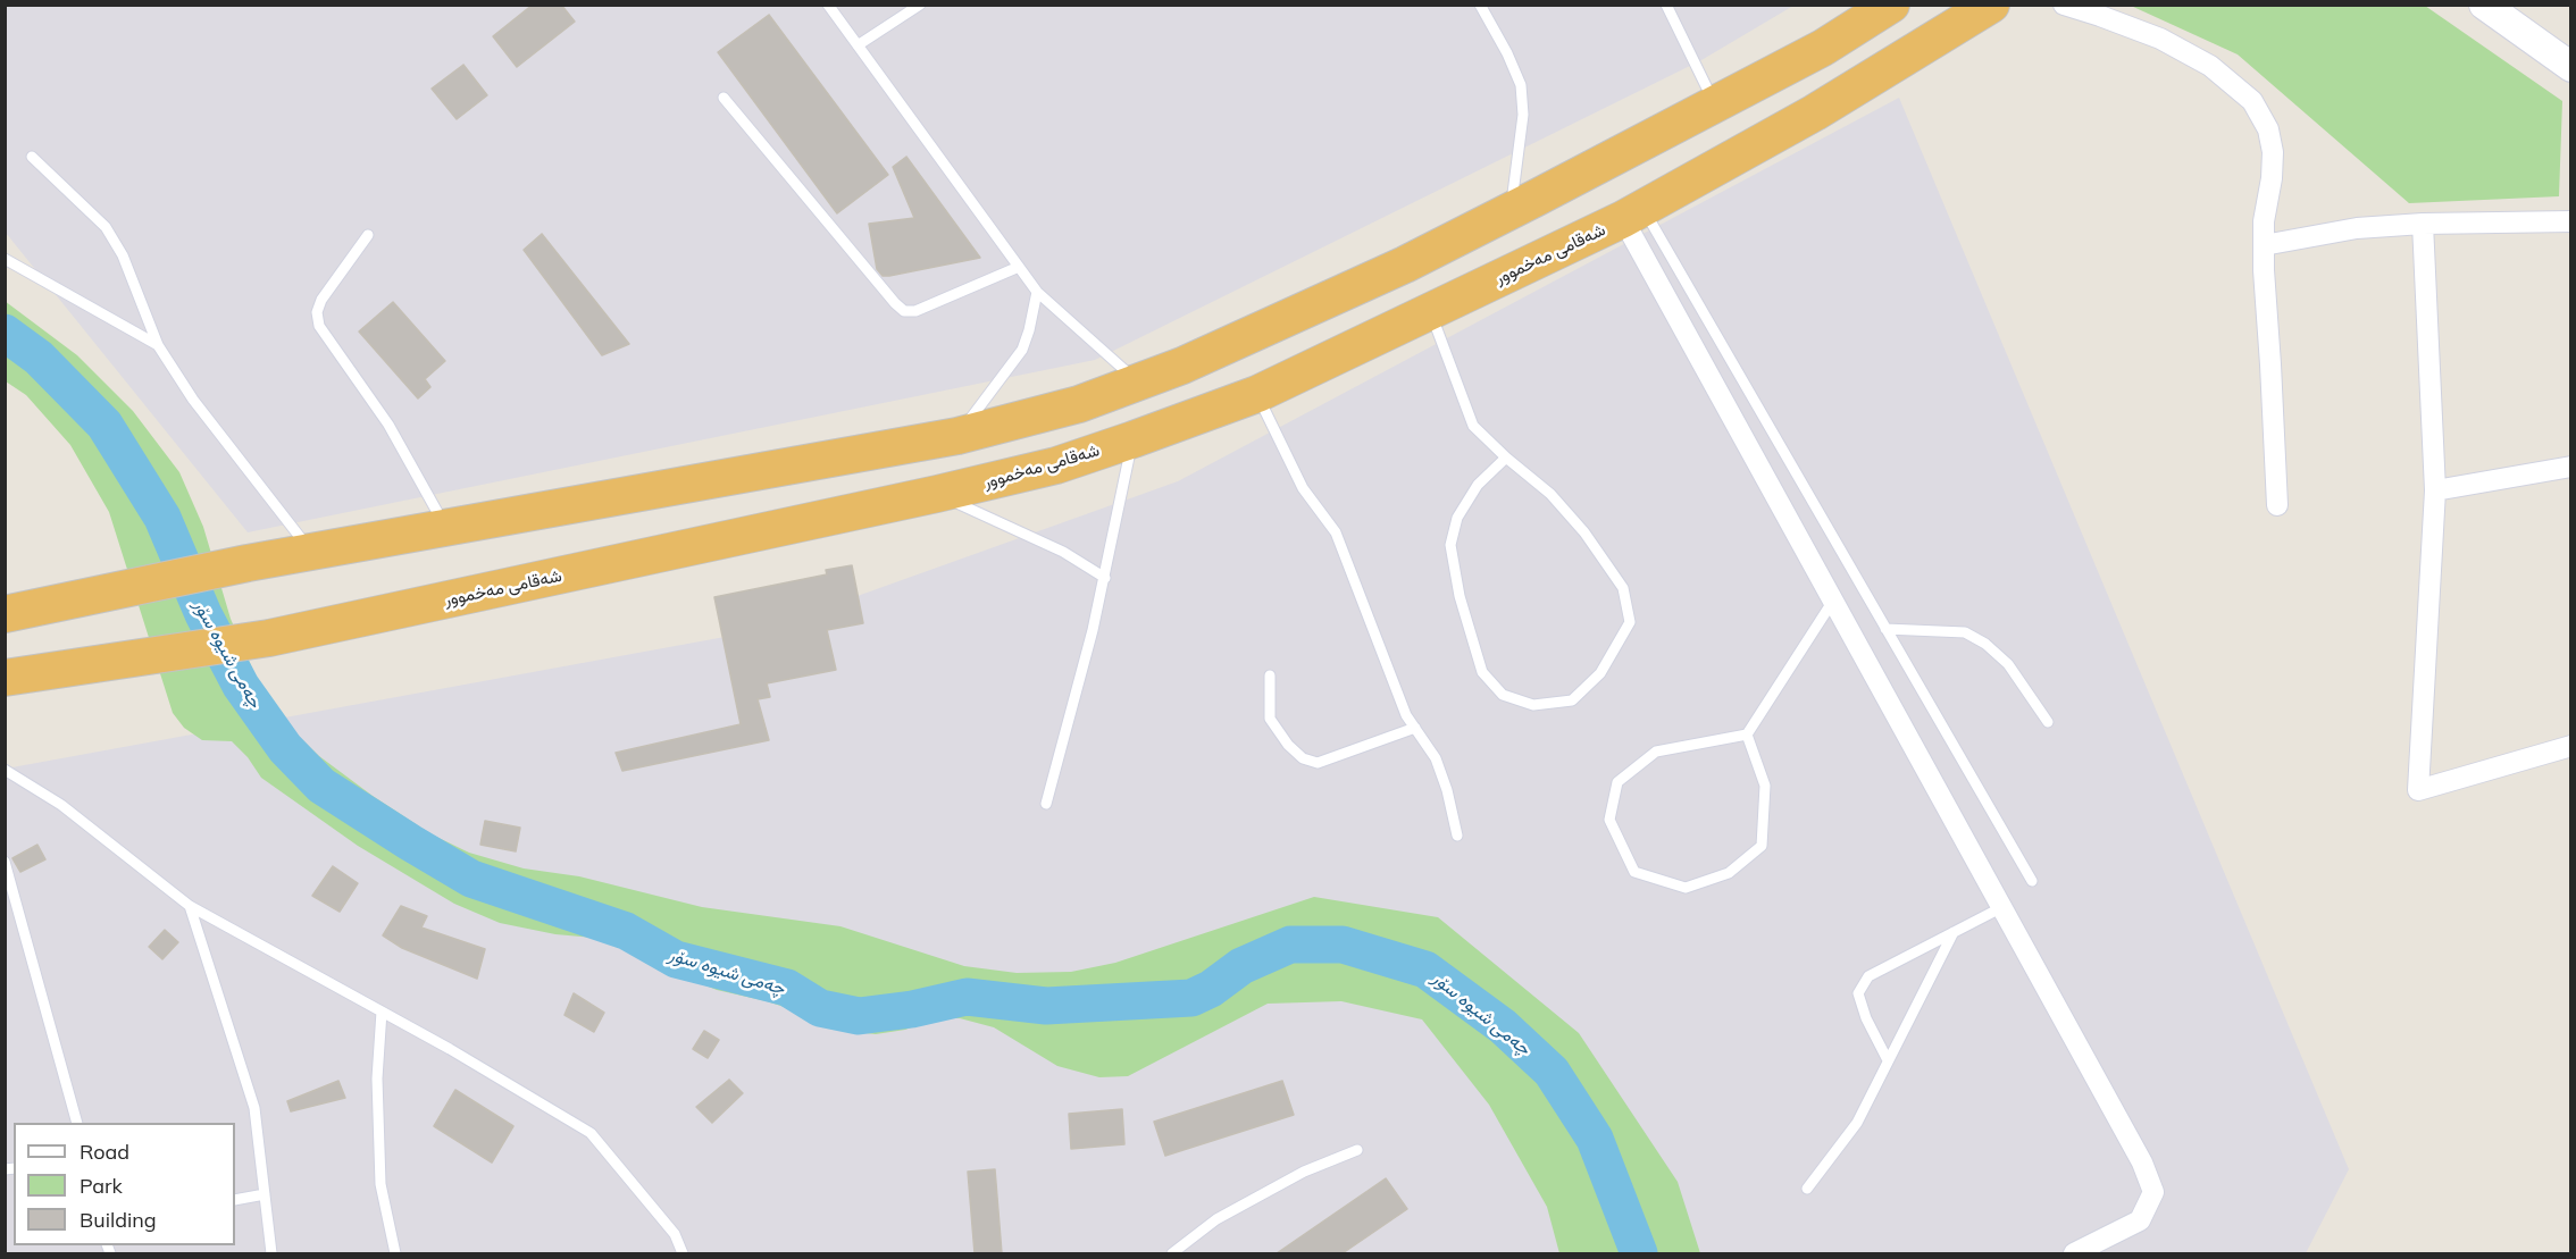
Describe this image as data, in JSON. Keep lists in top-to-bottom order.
{
  "streets": {
    "highway": ["شەقامی مەخموور"]
  },
  "water": ["چەمی شیوە سۆر"],
  "legend": ["Road", "Park", "Building"]
}
